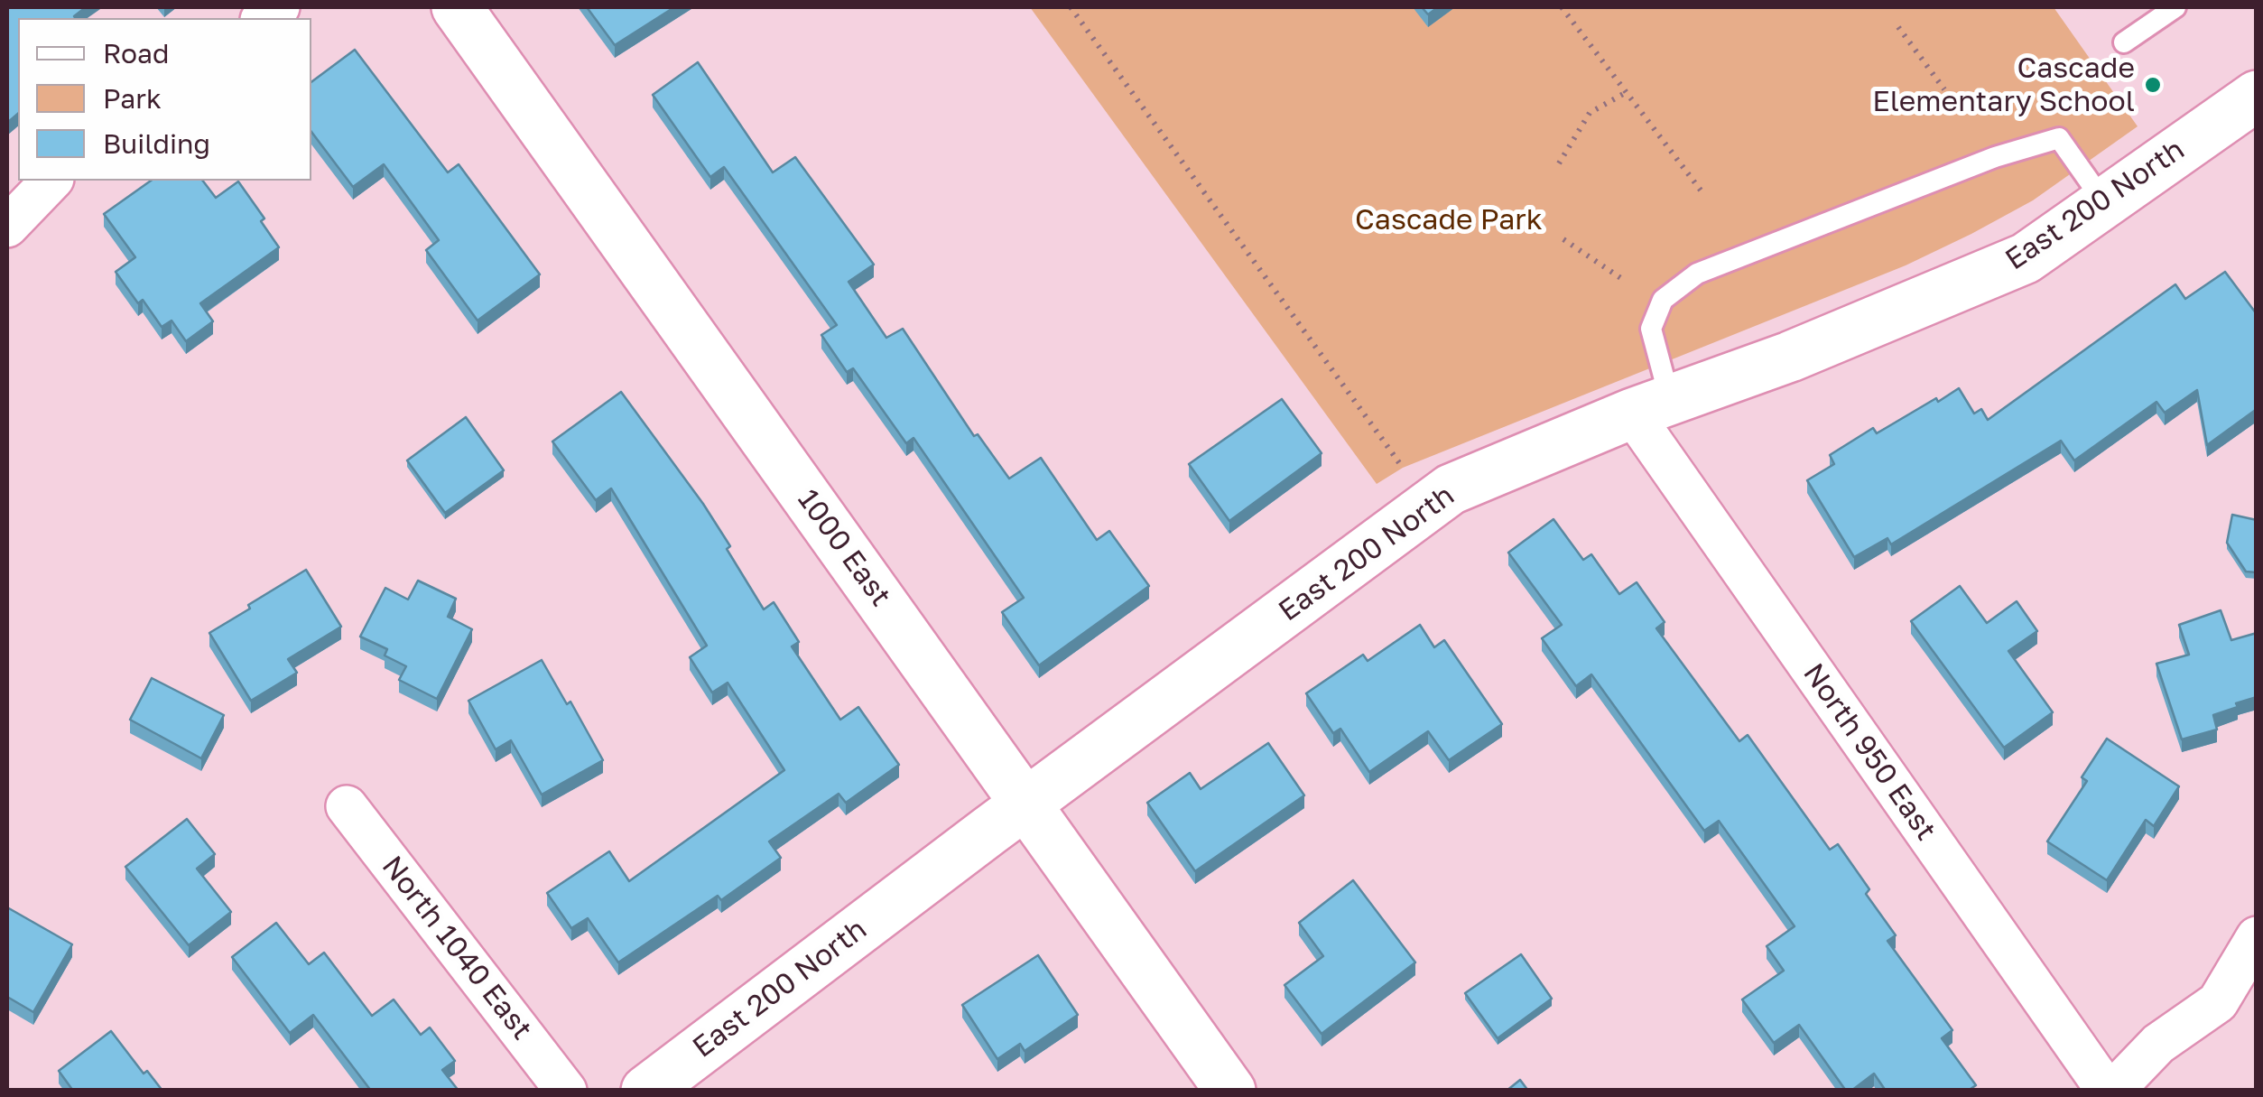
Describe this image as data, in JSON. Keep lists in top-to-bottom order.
{
  "streets": {
    "street": [
      "East 200 North",
      "1000 East",
      "North 950 East",
      "North 1040 East"
    ]
  },
  "crossings": [
    ["East 200 North", "1000 East"],
    ["East 200 North", "North 950 East"]
  ],
  "parks": ["Cascade Park"],
  "places": ["Cascade Elementary School"],
  "legend": ["Road", "Park", "Building"]
}
